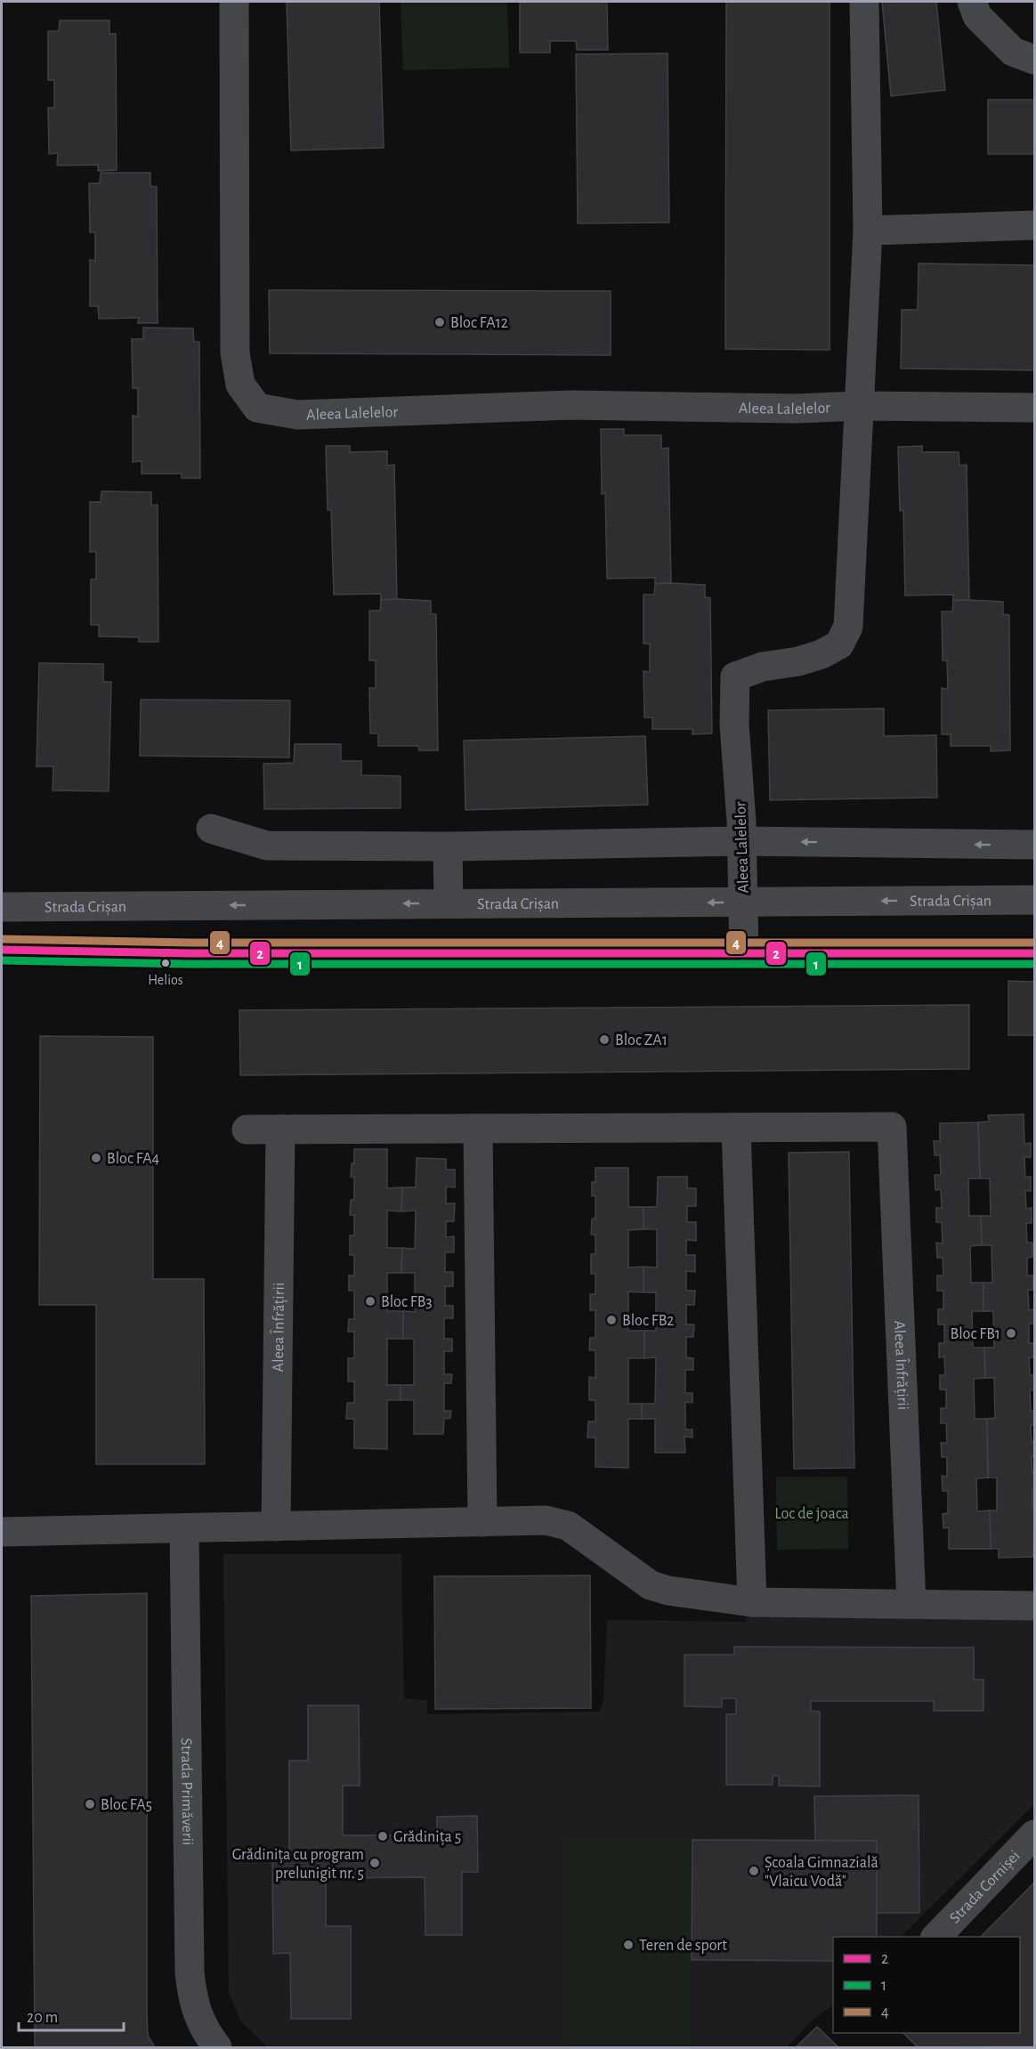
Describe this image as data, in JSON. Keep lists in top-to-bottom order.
{
  "streets": {
    "main road": ["Strada Crișan"],
    "street": [
      "Aleea Lalelelor",
      "Aleea Înfrățirii",
      "Strada Primăverii",
      "Strada Cornișei"
    ]
  },
  "crossings": [
    ["Aleea Lalelelor", "Strada Crișan"]
  ],
  "parks": ["Loc de joaca"],
  "places": [
    "Bloc FA12",
    "Helios",
    "Bloc ZA1",
    "Bloc FA4",
    "Bloc FB3",
    "Bloc FB2",
    "Bloc FB1",
    "Bloc FA5",
    "Grădinița 5",
    "Grădinița cu program prelunigit nr. 5",
    "Școala Gimnazială \"Vlaicu Vodă\"",
    "Teren de sport"
  ],
  "lines": ["transit line 4", "transit line 2", "transit line 1"],
  "legend": ["2", "1", "4"],
  "scale_bar": "20 m"
}
